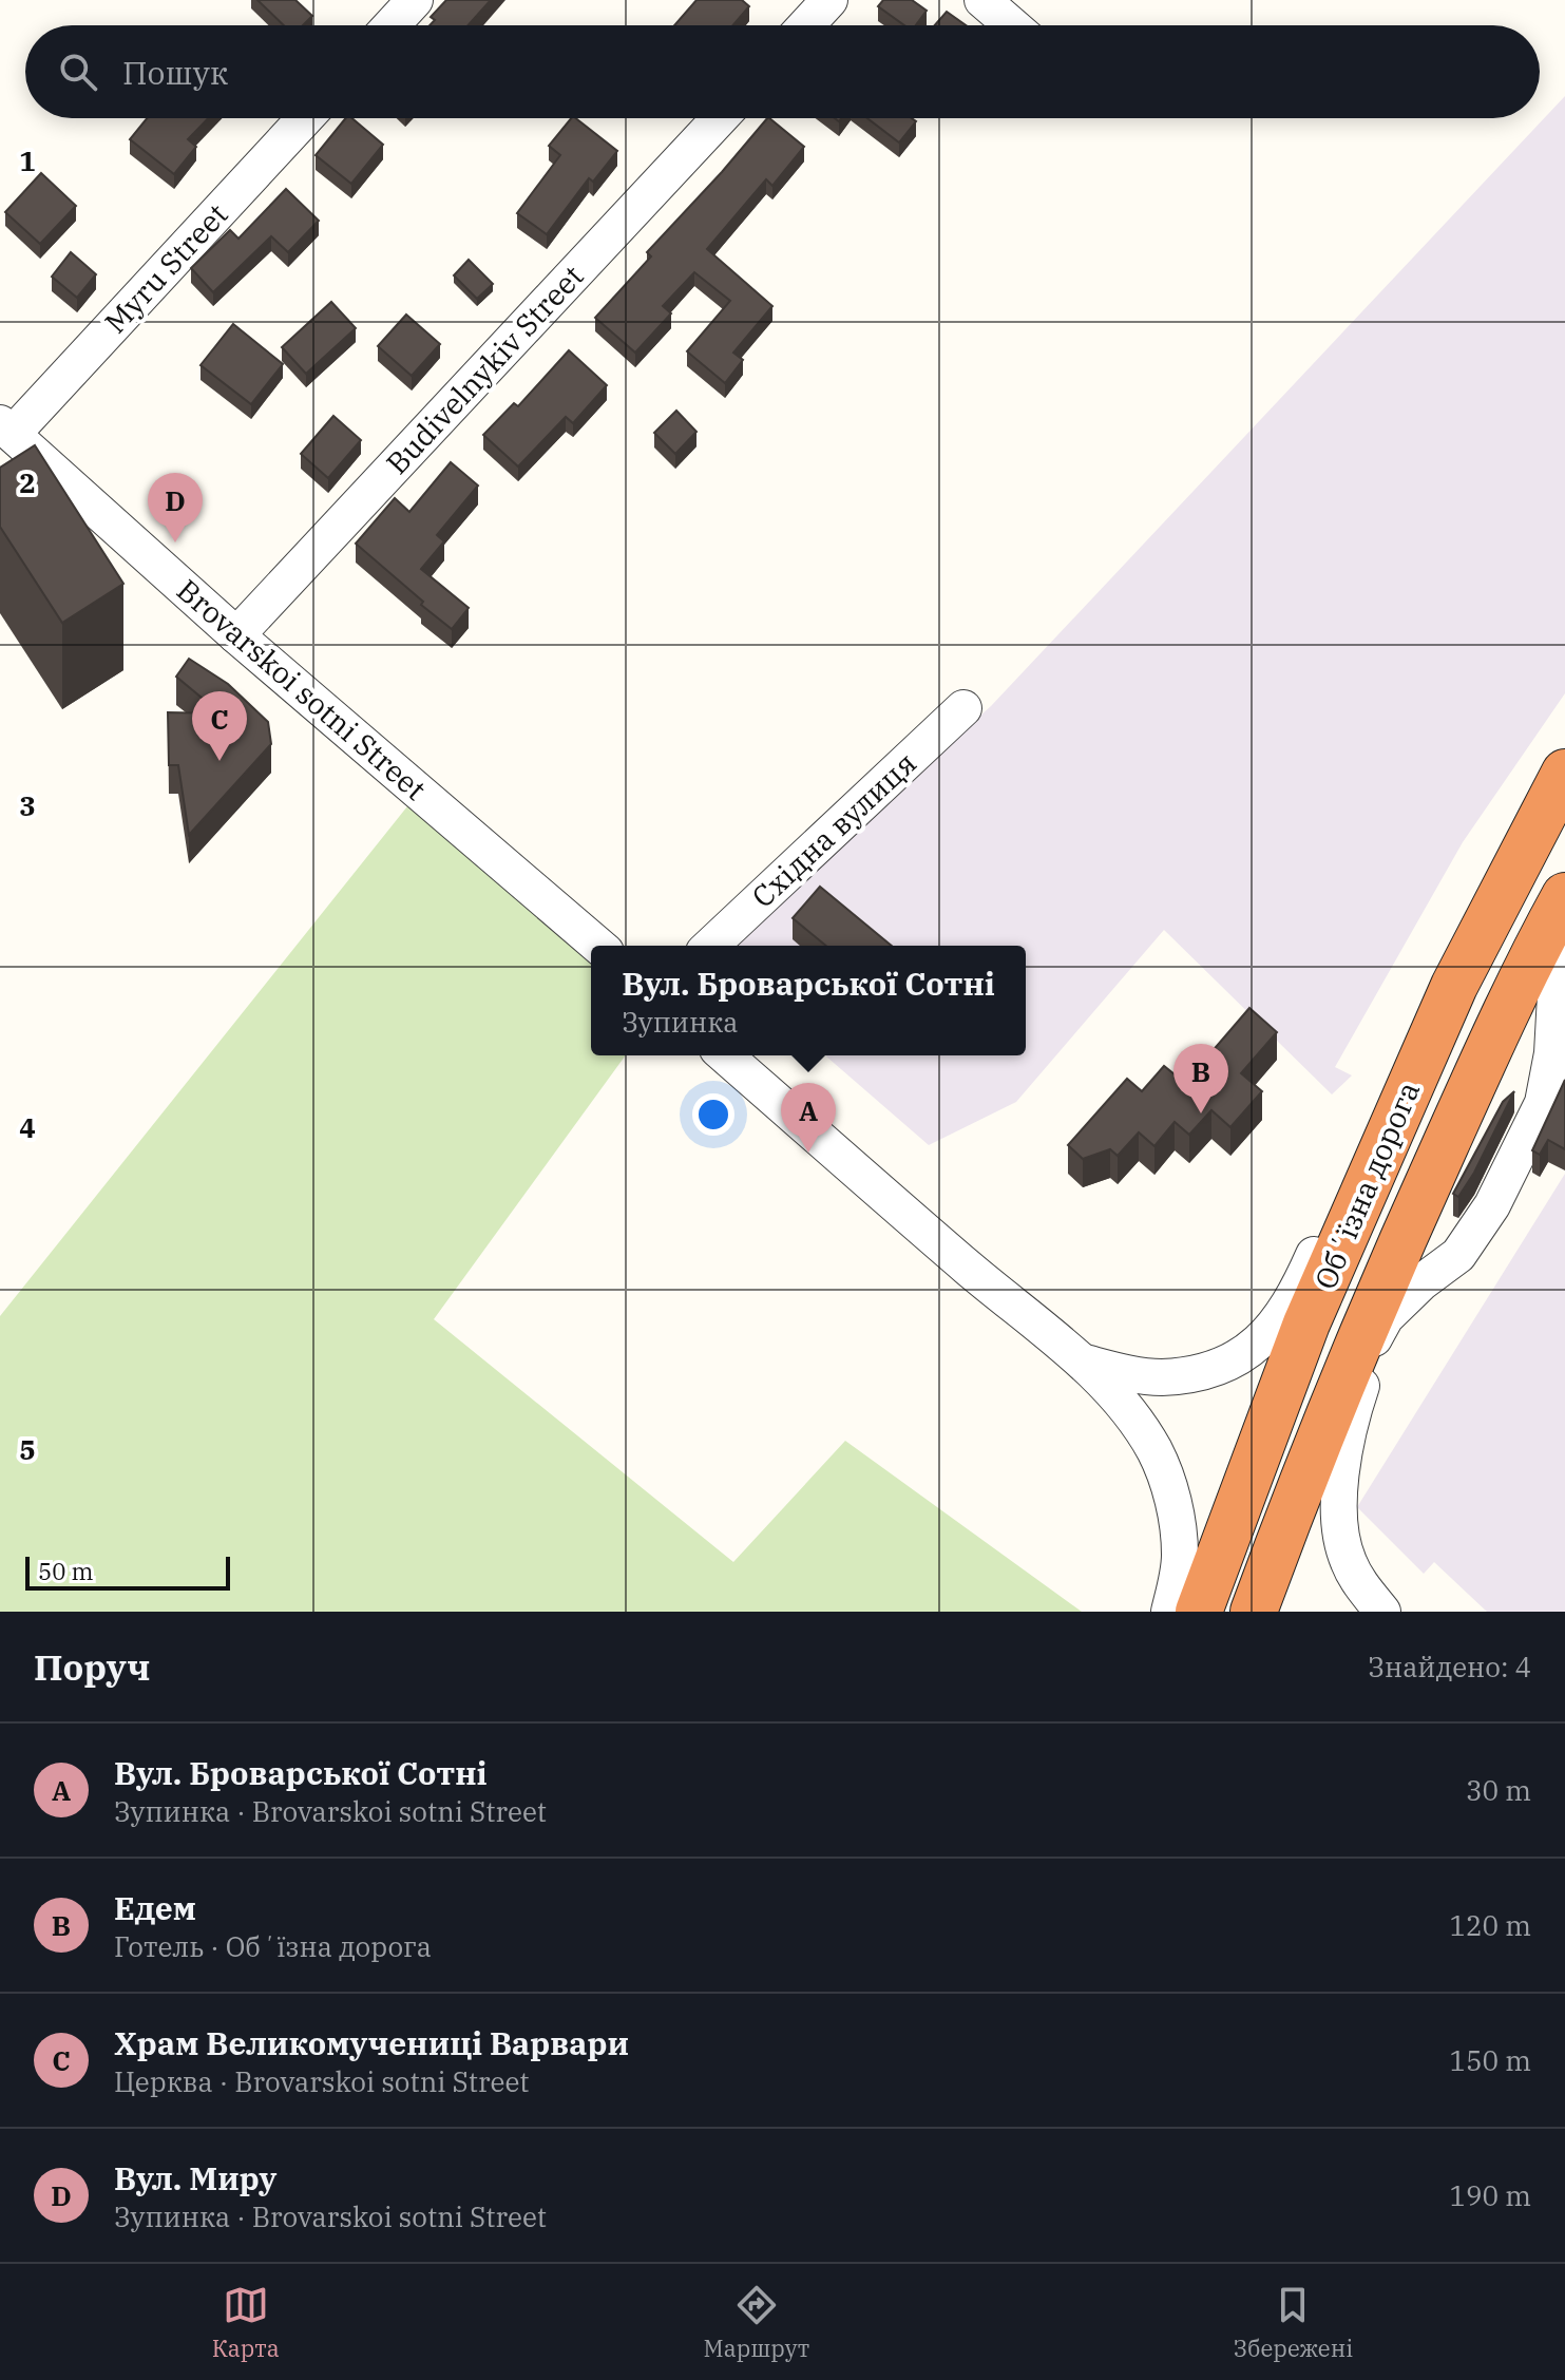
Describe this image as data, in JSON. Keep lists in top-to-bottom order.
{
  "streets": {
    "highway": ["Обʼїзна дорога"],
    "street": [
      "Myru Street",
      "Budivelnykiv Street",
      "Brovarskoi sotni Street",
      "Східна вулиця"
    ]
  },
  "crossings": [
    ["Myru Street", "Brovarskoi sotni Street"],
    ["Budivelnykiv Street", "Brovarskoi sotni Street"]
  ],
  "scale_bar": "50 m",
  "page": {
    "search": "Пошук",
    "pins": [
      "D",
      "C",
      "B",
      "A"
    ],
    "popup": ["Вул. Броварської Cотні", "Зупинка"],
    "scale": "50 m",
    "heading": ["Поруч", "Знайдено: 4"],
    "list": [
      {
        "mark": "A",
        "name": "Вул. Броварської Cотні",
        "note": "Зупинка · Brovarskoi sotni Street",
        "value": "30 m"
      },
      {
        "mark": "B",
        "name": "Едем",
        "note": "Готель · Обʼїзна дорога",
        "value": "120 m"
      },
      {
        "mark": "C",
        "name": "Храм Великомучениці Варвари",
        "note": "Церква · Brovarskoi sotni Street",
        "value": "150 m"
      },
      {
        "mark": "D",
        "name": "Вул. Миру",
        "note": "Зупинка · Brovarskoi sotni Street",
        "value": "190 m"
      }
    ],
    "nav": ["Карта", "Маршрут", "Збережені"]
  },
  "grid": {
    "rows": [
      "1",
      "2",
      "3",
      "4",
      "5"
    ]
  }
}
